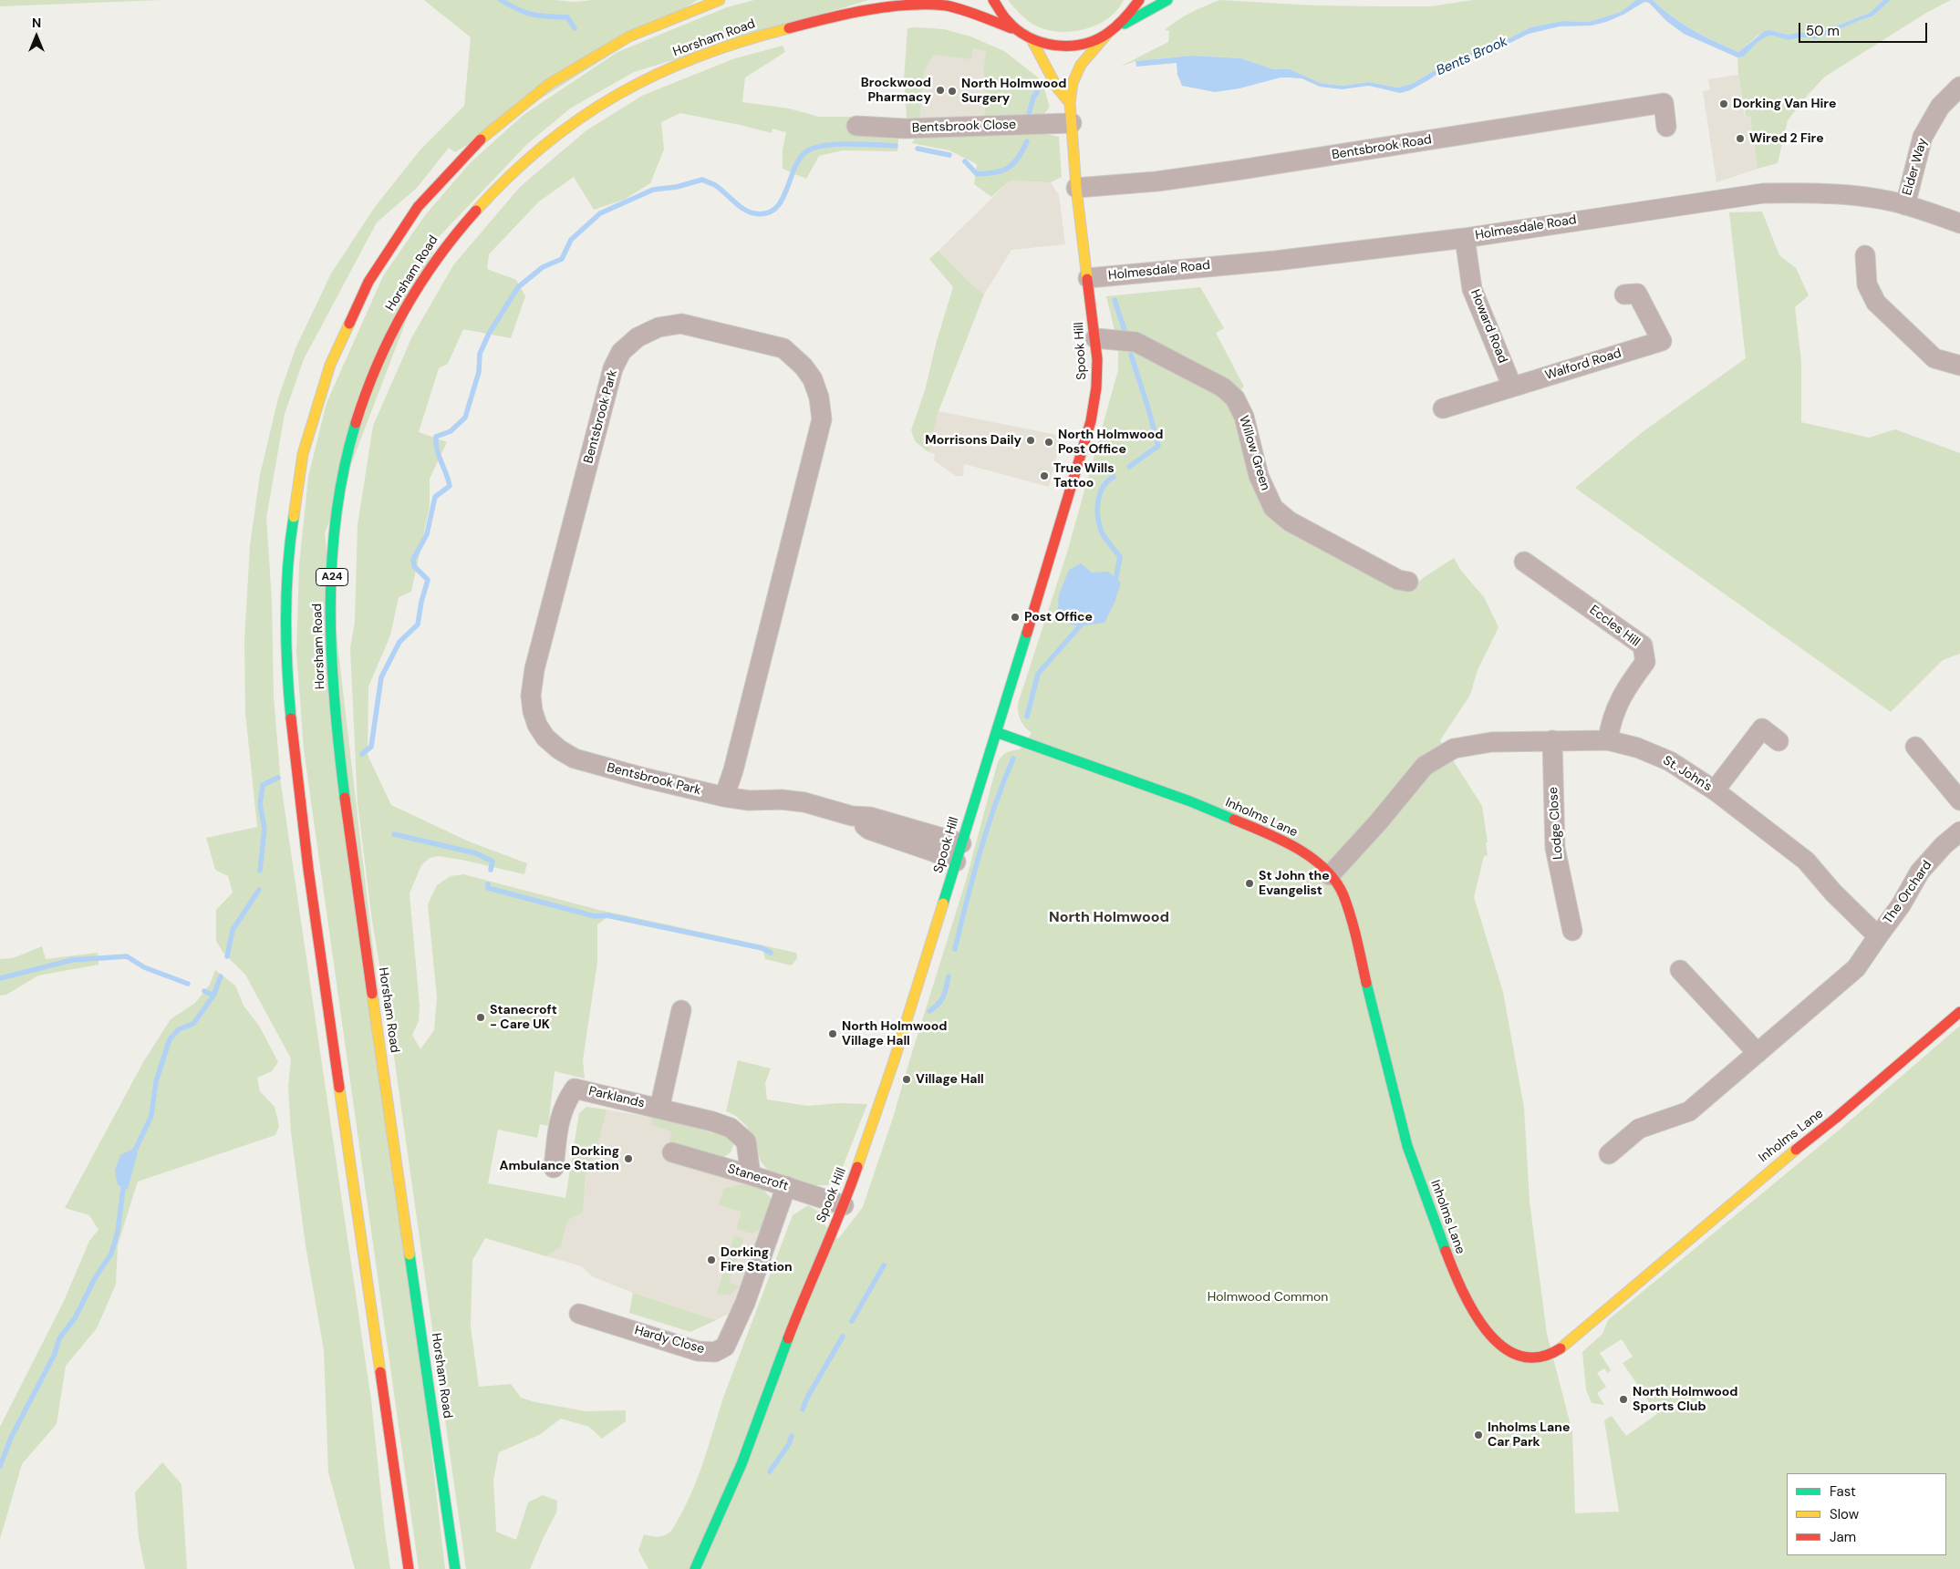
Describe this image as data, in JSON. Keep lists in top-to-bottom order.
{
  "streets": {
    "main road": [
      "Horsham Road",
      "Spook Hill",
      "A24",
      "Inholms Lane"
    ],
    "street": [
      "Bentsbrook Close",
      "Bentsbrook Road",
      "Elder Way",
      "Holmesdale Road",
      "Howard Road",
      "Walford Road",
      "Bentsbrook Park",
      "Willow Green",
      "Eccles Hill",
      "St. John's",
      "Lodge Close",
      "The Orchard",
      "Parklands",
      "Stanecroft",
      "Hardy Close"
    ]
  },
  "crossings": [
    ["Bentsbrook Close", "Spook Hill"],
    ["Bentsbrook Road", "Spook Hill"],
    ["Elder Way", "Holmesdale Road"],
    ["Holmesdale Road", "Howard Road"],
    ["Holmesdale Road", "Spook Hill"],
    ["Howard Road", "Walford Road"],
    ["Spook Hill", "Bentsbrook Park"],
    ["Spook Hill", "Willow Green"],
    ["Spook Hill", "Inholms Lane"],
    ["Spook Hill", "Stanecroft"],
    ["Eccles Hill", "St. John's"],
    ["St. John's", "Inholms Lane"],
    ["St. John's", "Lodge Close"],
    ["St. John's", "The Orchard"],
    ["Parklands", "Stanecroft"],
    ["Stanecroft", "Hardy Close"]
  ],
  "districts": ["North Holmwood"],
  "water": ["Bents Brook"],
  "parks": ["Holmwood Common"],
  "places": [
    "Brockwood Pharmacy",
    "North Holmwood Surgery",
    "Dorking Van Hire",
    "Wired 2 Fire",
    "Morrisons Daily",
    "North Holmwood Post Office",
    "True Wills Tattoo",
    "Post Office",
    "St John the Evangelist",
    "Stanecroft - Care UK",
    "North Holmwood Village Hall",
    "Village Hall",
    "Dorking Ambulance Station",
    "Dorking Fire Station",
    "North Holmwood Sports Club",
    "Inholms Lane Car Park"
  ],
  "legend": ["Fast", "Slow", "Jam"],
  "scale_bar": "50 m",
  "north": "top"
}
